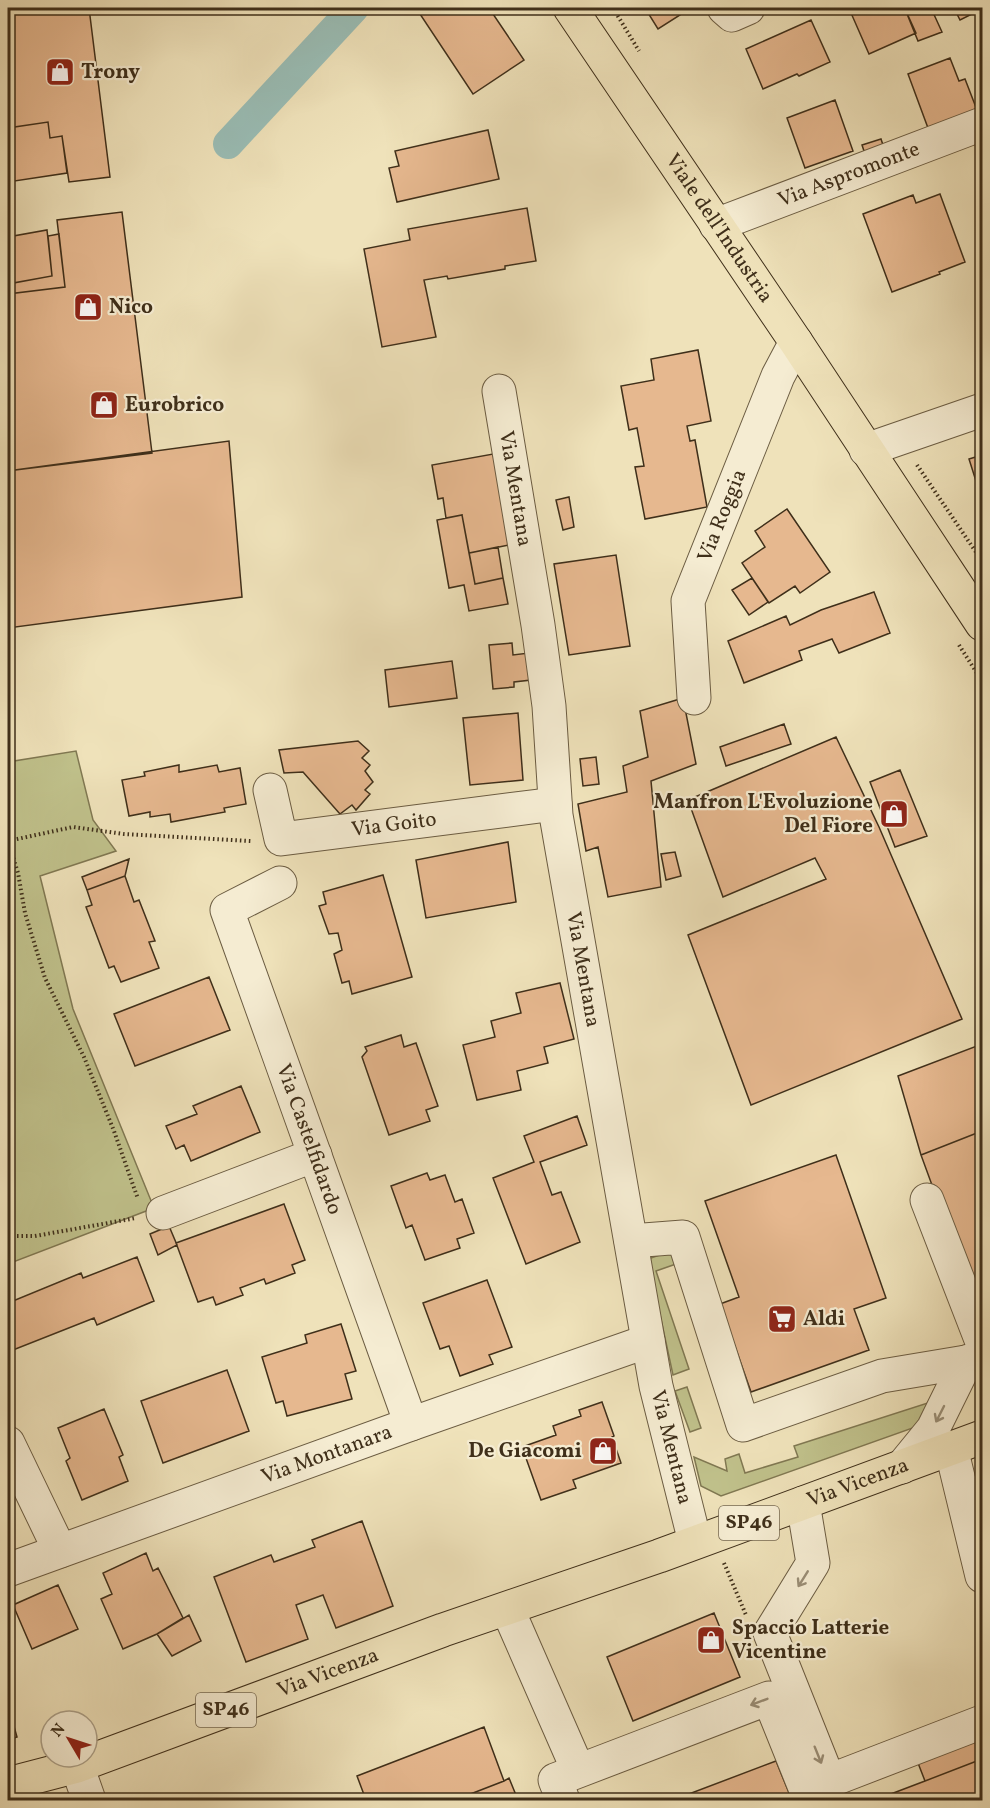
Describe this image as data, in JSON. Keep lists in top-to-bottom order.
{
  "streets": {
    "main road": ["Viale dell'Industria", "Via Vicenza", "SP46"],
    "street": [
      "Via Aspromonte",
      "Via Mentana",
      "Via Roggia",
      "Via Goito",
      "Via Castelfidardo",
      "Via Montanara"
    ]
  },
  "crossings": [
    ["Via Aspromonte", "Viale dell'Industria"],
    ["Viale dell'Industria", "Via Roggia"],
    ["Via Mentana", "Via Goito"],
    ["Via Mentana", "Via Montanara"],
    ["Via Mentana", "Via Vicenza"],
    ["Via Castelfidardo", "Via Montanara"]
  ],
  "places": {
    "shop": [
      "Trony",
      "Nico",
      "Eurobrico",
      "Manfron L'Evoluzione Del Fiore",
      "De Giacomi",
      "Spaccio Latterie Vicentine"
    ],
    "supermarket": ["Aldi"]
  },
  "north": "top left"
}
